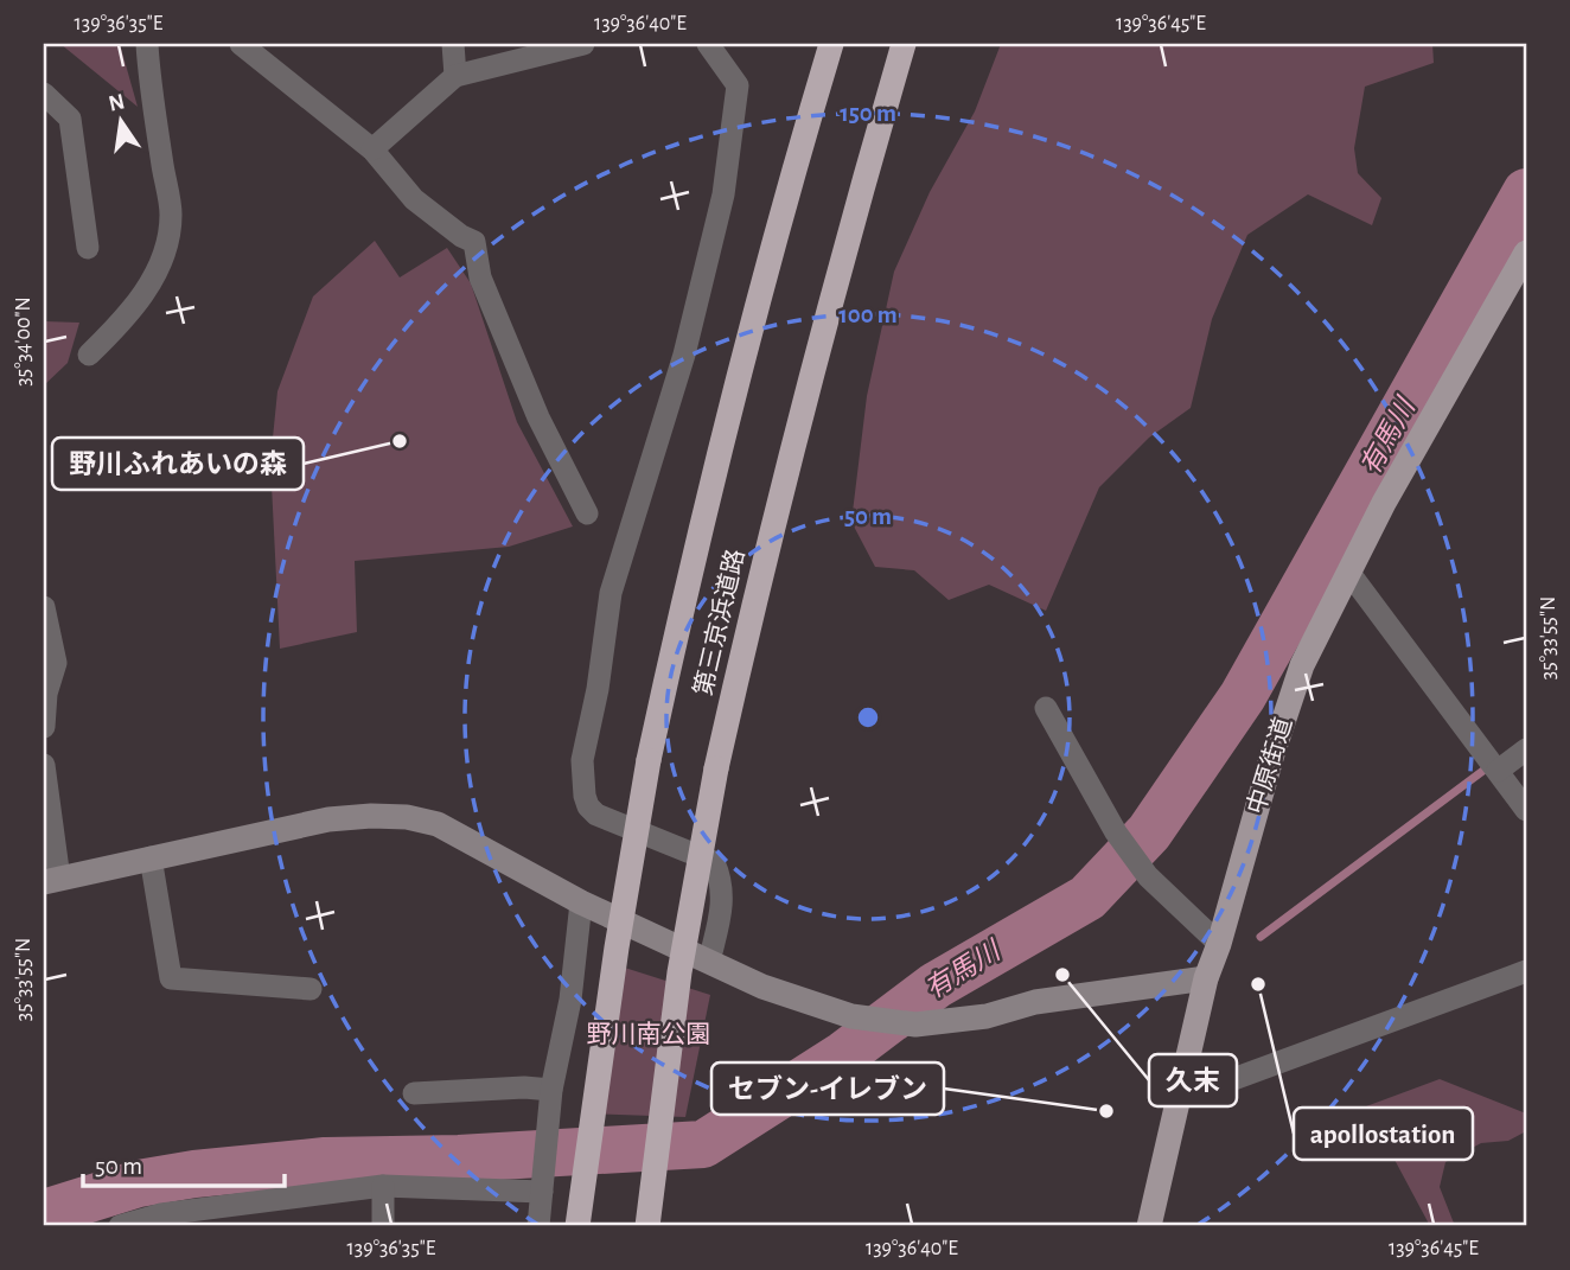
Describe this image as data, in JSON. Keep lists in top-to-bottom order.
{
  "streets": {
    "highway": ["第三京浜道路"],
    "main road": ["中原街道"]
  },
  "water": ["有馬川"],
  "parks": ["野川南公園"],
  "places": [
    "野川ふれあいの森",
    "久末",
    "apollostation",
    "セブン-イレブン"
  ],
  "scale_bar": "50 m",
  "north": "top",
  "coordinates": [
    "139°36'35\"E",
    "139°36'40\"E",
    "139°36'45\"E",
    "35°34'00\"N",
    "35°33'55\"N"
  ],
  "rings": ["150 m", "100 m", "50 m"]
}
